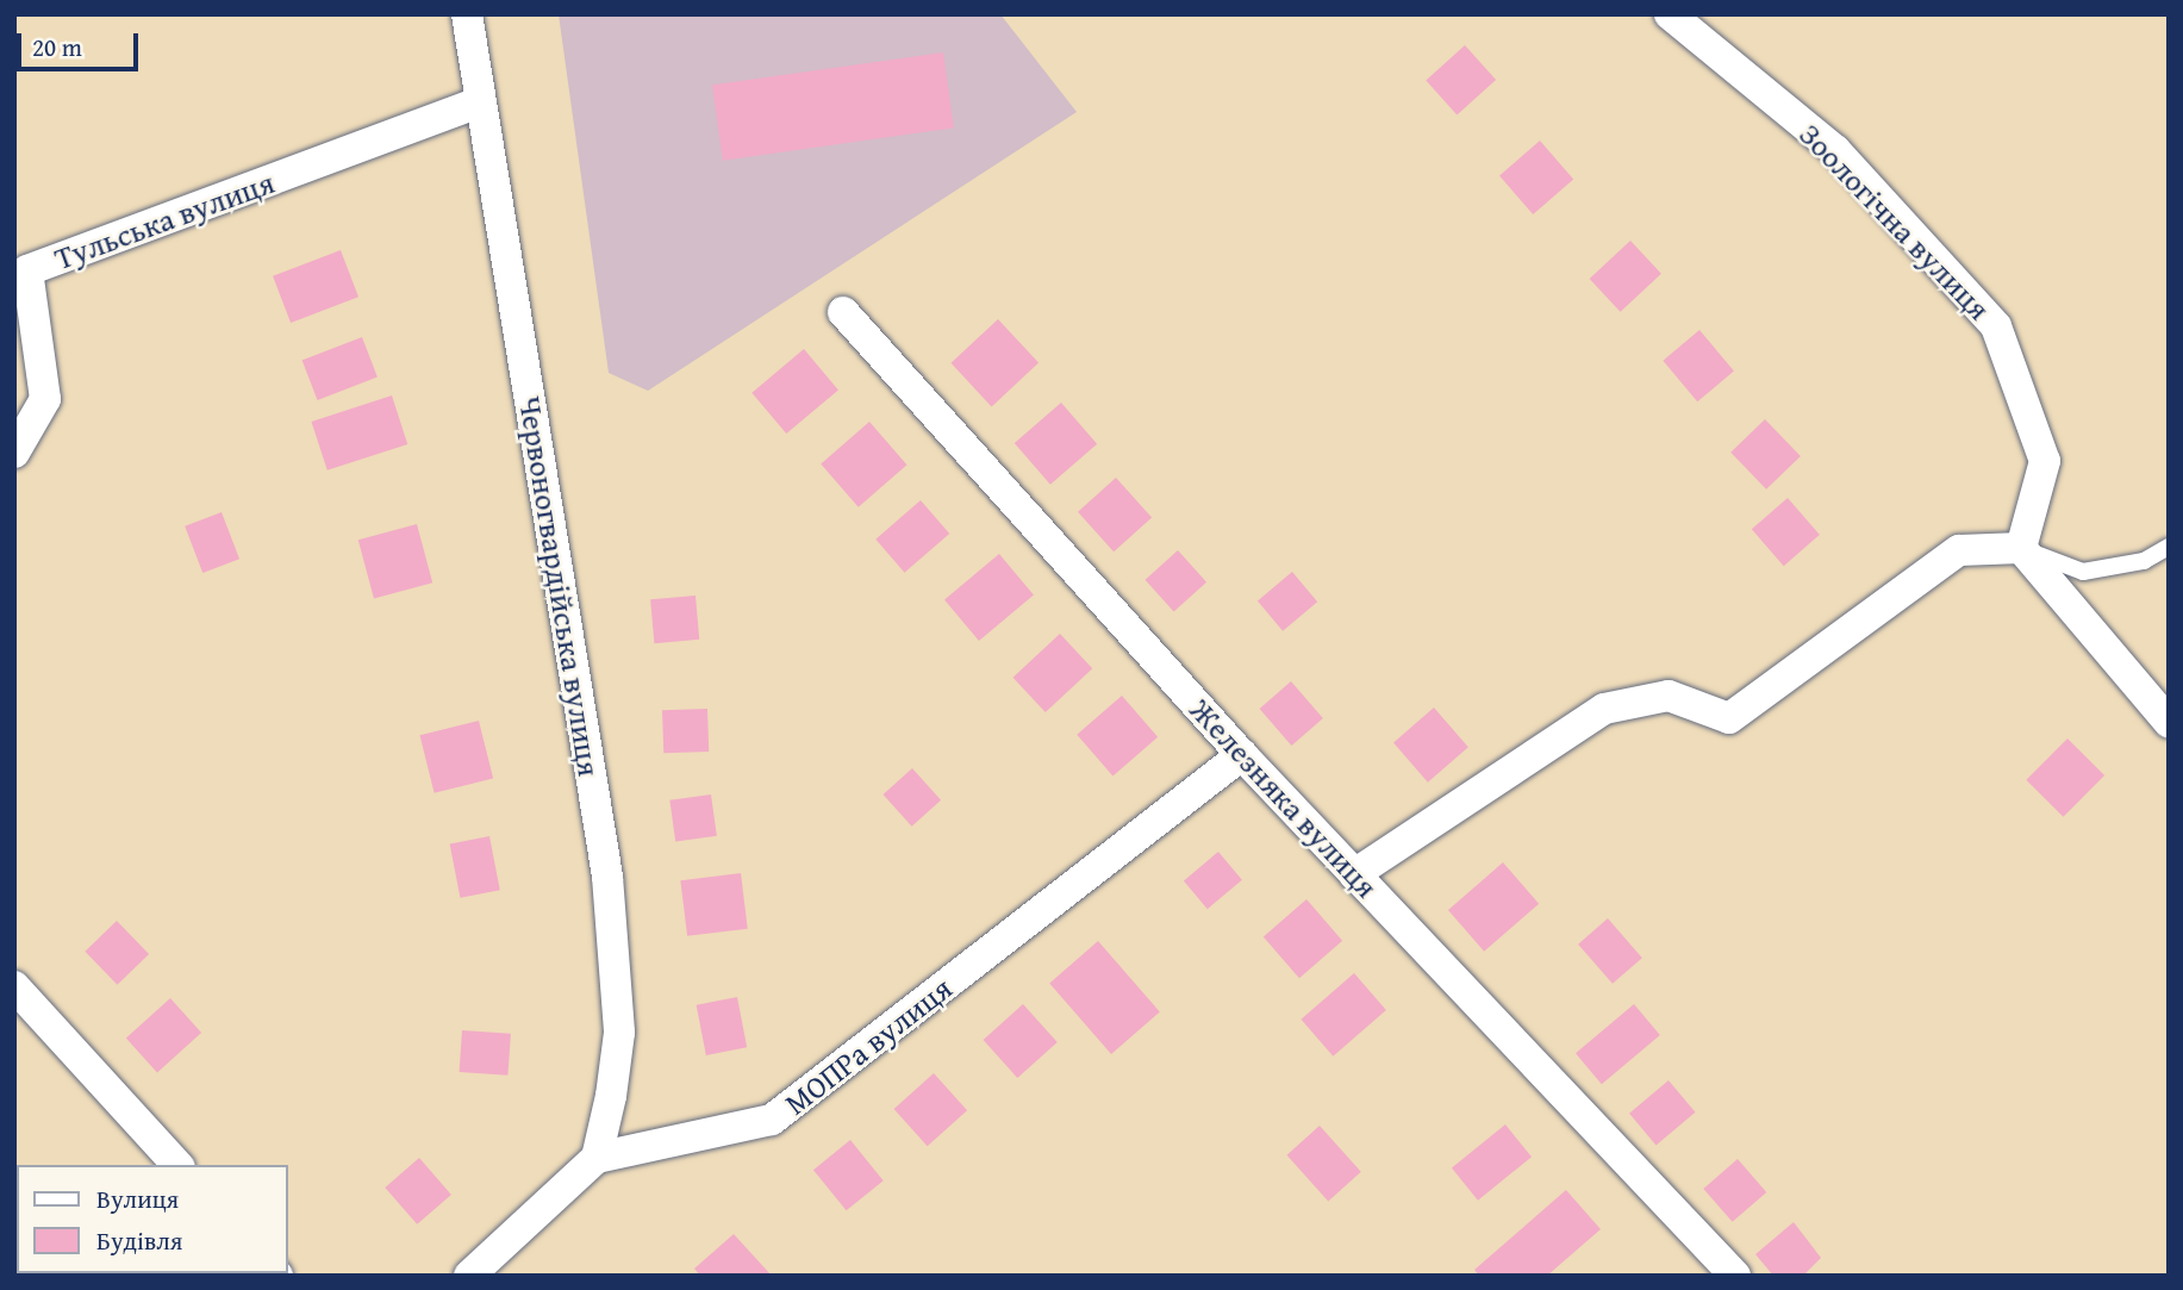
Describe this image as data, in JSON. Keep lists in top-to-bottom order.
{
  "streets": {
    "street": [
      "Тульська вулиця",
      "Зоологічна вулиця",
      "Червоногвардійська вулиця",
      "Железняка вулиця",
      "МОПРа вулиця"
    ]
  },
  "crossings": [
    ["Тульська вулиця", "Червоногвардійська вулиця"],
    ["Червоногвардійська вулиця", "МОПРа вулиця"],
    ["Железняка вулиця", "МОПРа вулиця"]
  ],
  "legend": ["Вулиця", "Будівля"],
  "scale_bar": "20 m"
}
